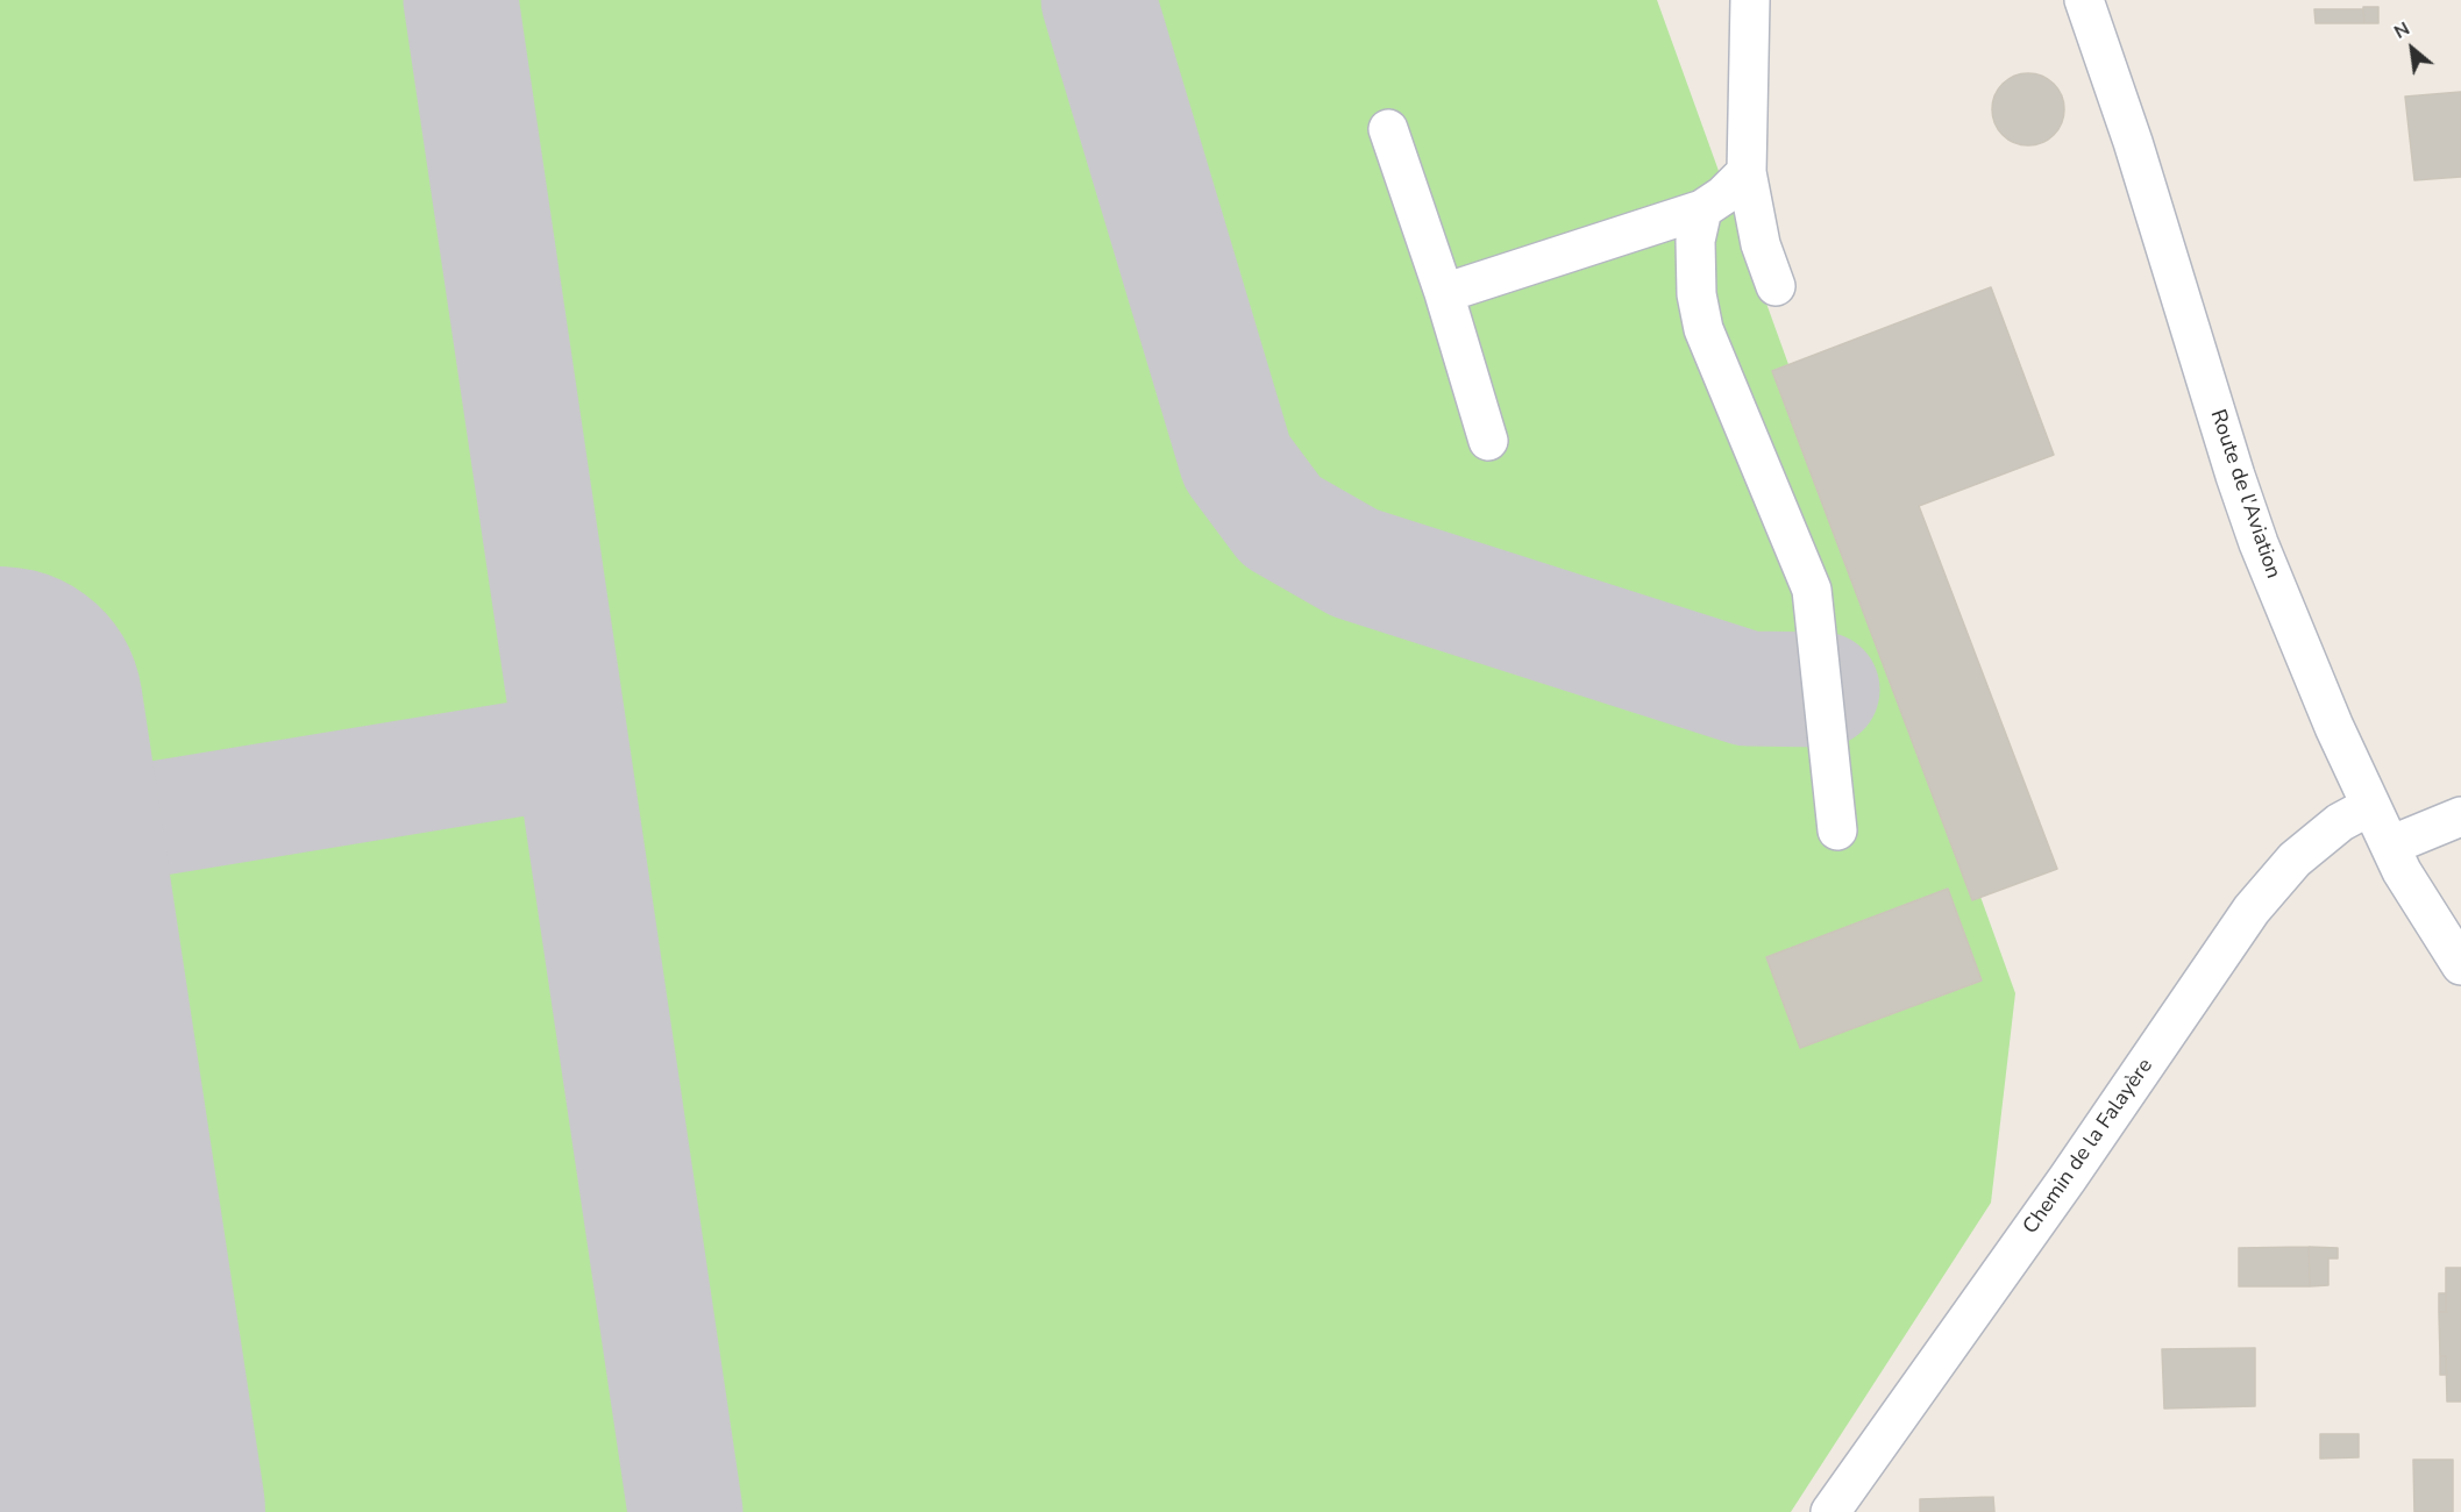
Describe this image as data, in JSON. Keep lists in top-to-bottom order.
{
  "streets": {
    "street": ["Route de l'Aviation", "Chemin de la Falayère"]
  },
  "crossings": [
    ["Route de l'Aviation", "Chemin de la Falayère"]
  ],
  "north": "top left"
}
